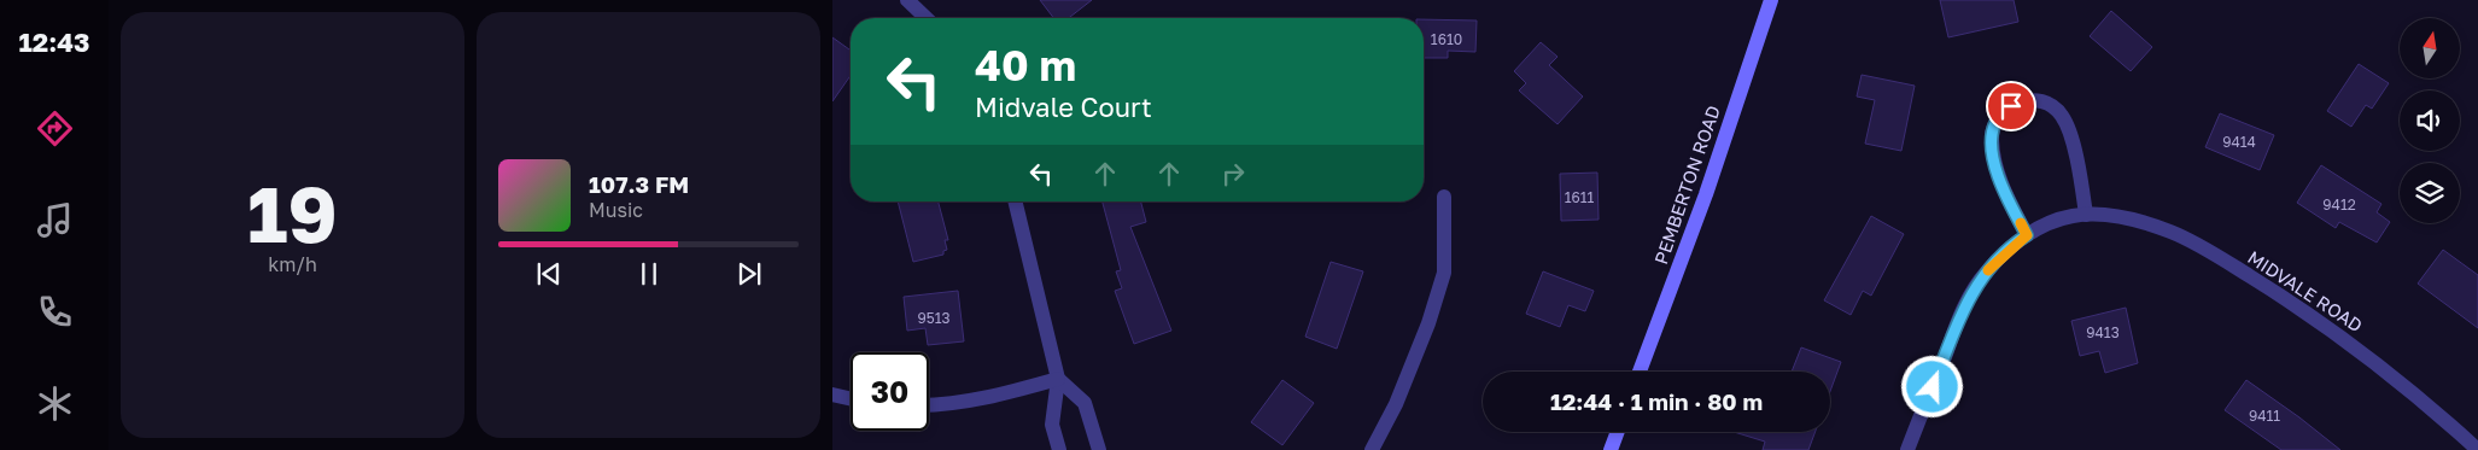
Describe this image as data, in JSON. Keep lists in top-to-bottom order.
{
  "streets": {
    "street": ["PEMBERTON ROAD", "MIDVALE ROAD"]
  },
  "house_numbers": [
    "1610",
    "9414",
    "1611",
    "9412",
    "9513",
    "9413",
    "9411"
  ],
  "north": "top",
  "page": {
    "tabs": "12:43",
    "tile": ["19", "km/h"],
    "turn": ["40 m", "Midvale Court"],
    "song": ["107.3 FM", "Music"],
    "limit": "30",
    "trip": "12:44 · 1 min · 80 m"
  }
}
